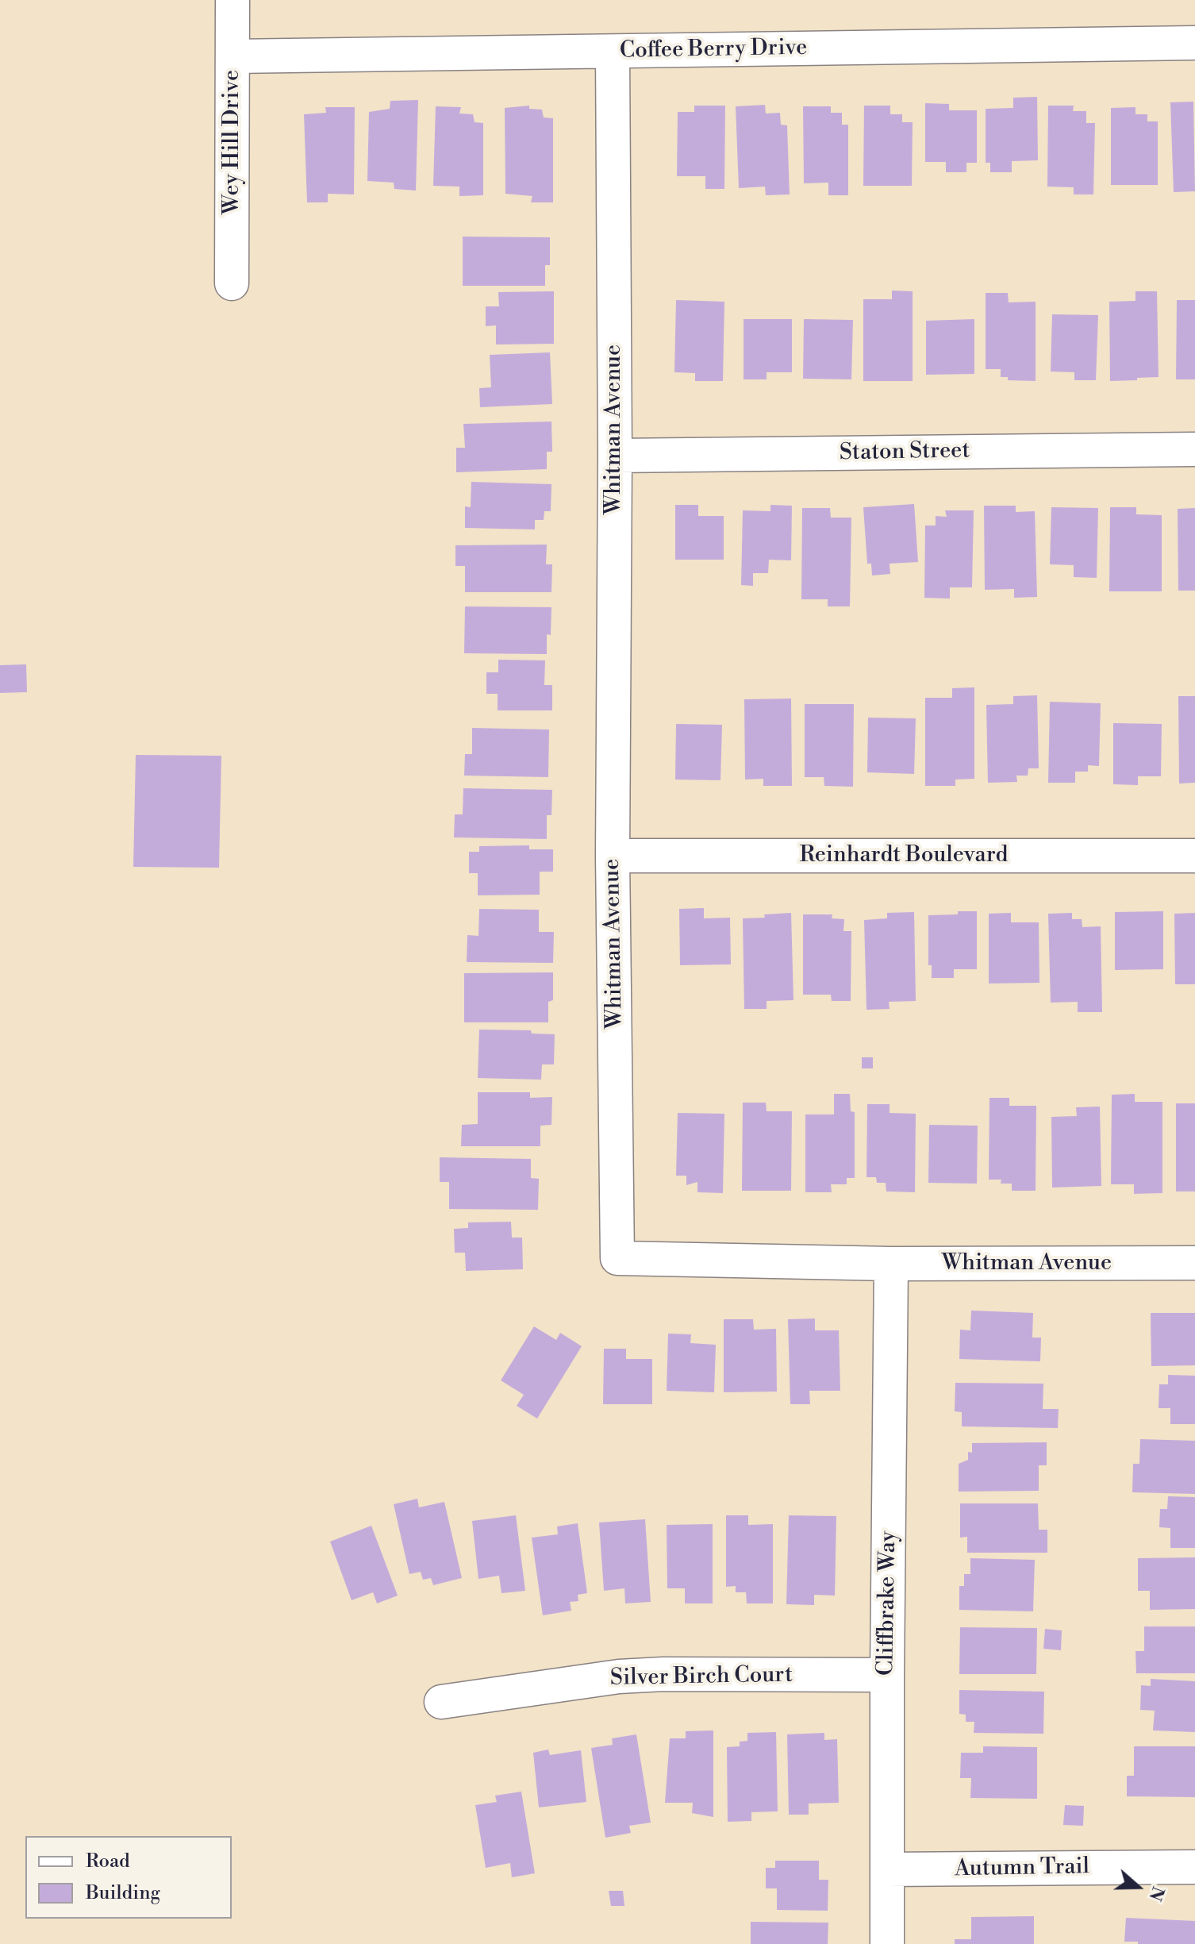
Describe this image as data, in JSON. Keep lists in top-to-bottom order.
{
  "streets": {
    "street": [
      "Coffee Berry Drive",
      "Wey Hill Drive",
      "Whitman Avenue",
      "Staton Street",
      "Reinhardt Boulevard",
      "Cliffbrake Way",
      "Silver Birch Court",
      "Autumn Trail"
    ]
  },
  "crossings": [
    ["Coffee Berry Drive", "Wey Hill Drive"],
    ["Coffee Berry Drive", "Whitman Avenue"],
    ["Whitman Avenue", "Staton Street"],
    ["Whitman Avenue", "Reinhardt Boulevard"],
    ["Whitman Avenue", "Cliffbrake Way"],
    ["Cliffbrake Way", "Silver Birch Court"],
    ["Cliffbrake Way", "Autumn Trail"]
  ],
  "legend": ["Road", "Building"],
  "north": "right"
}
